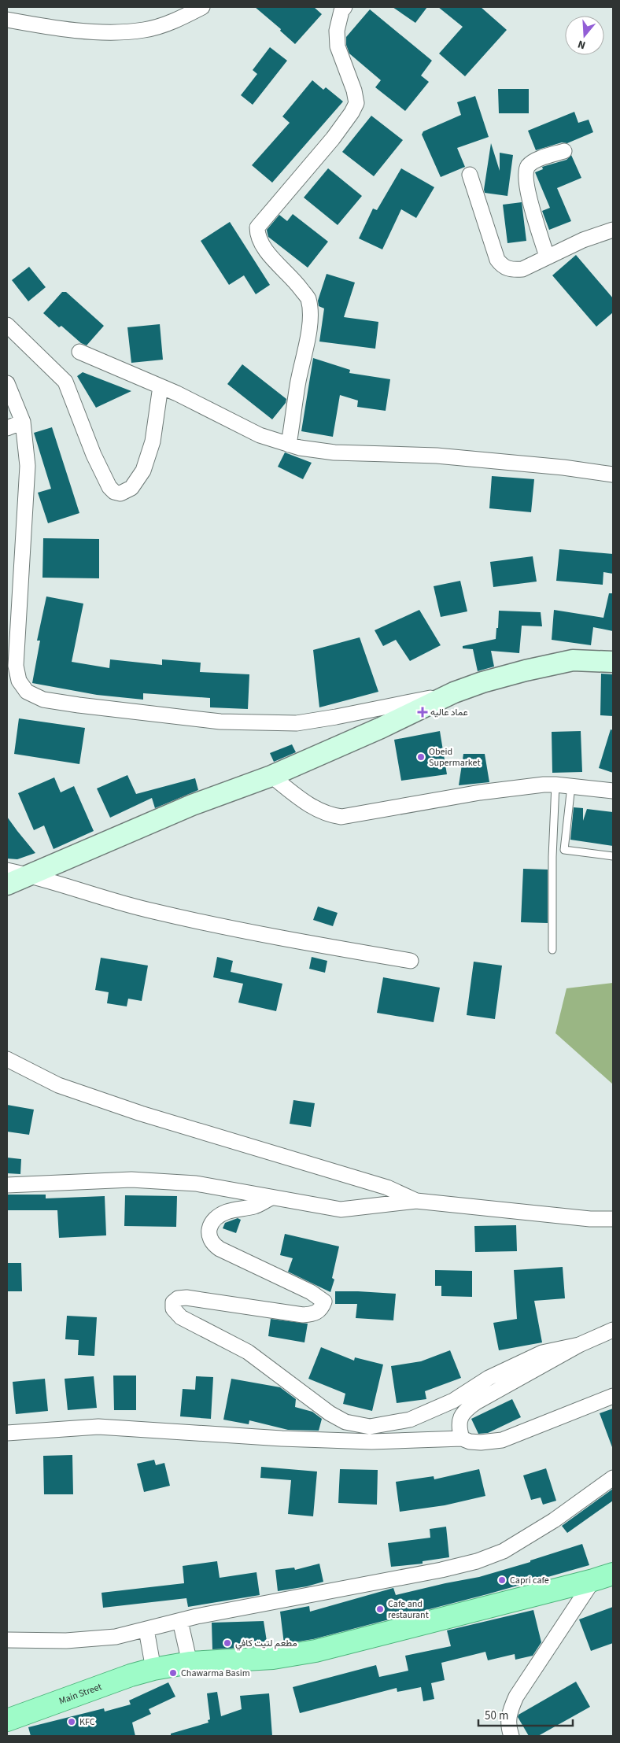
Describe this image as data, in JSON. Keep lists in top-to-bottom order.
{
  "streets": {
    "main road": ["Main Street"]
  },
  "places": {
    "health": ["عماد عاليه"],
    "other": [
      "Obeid Supermarket",
      "Capri cafe",
      "Cafe and restaurant",
      "مطعم لتيت كافي",
      "Chawarma Basim",
      "KFC"
    ]
  },
  "scale_bar": "50 m",
  "north": "bottom"
}
